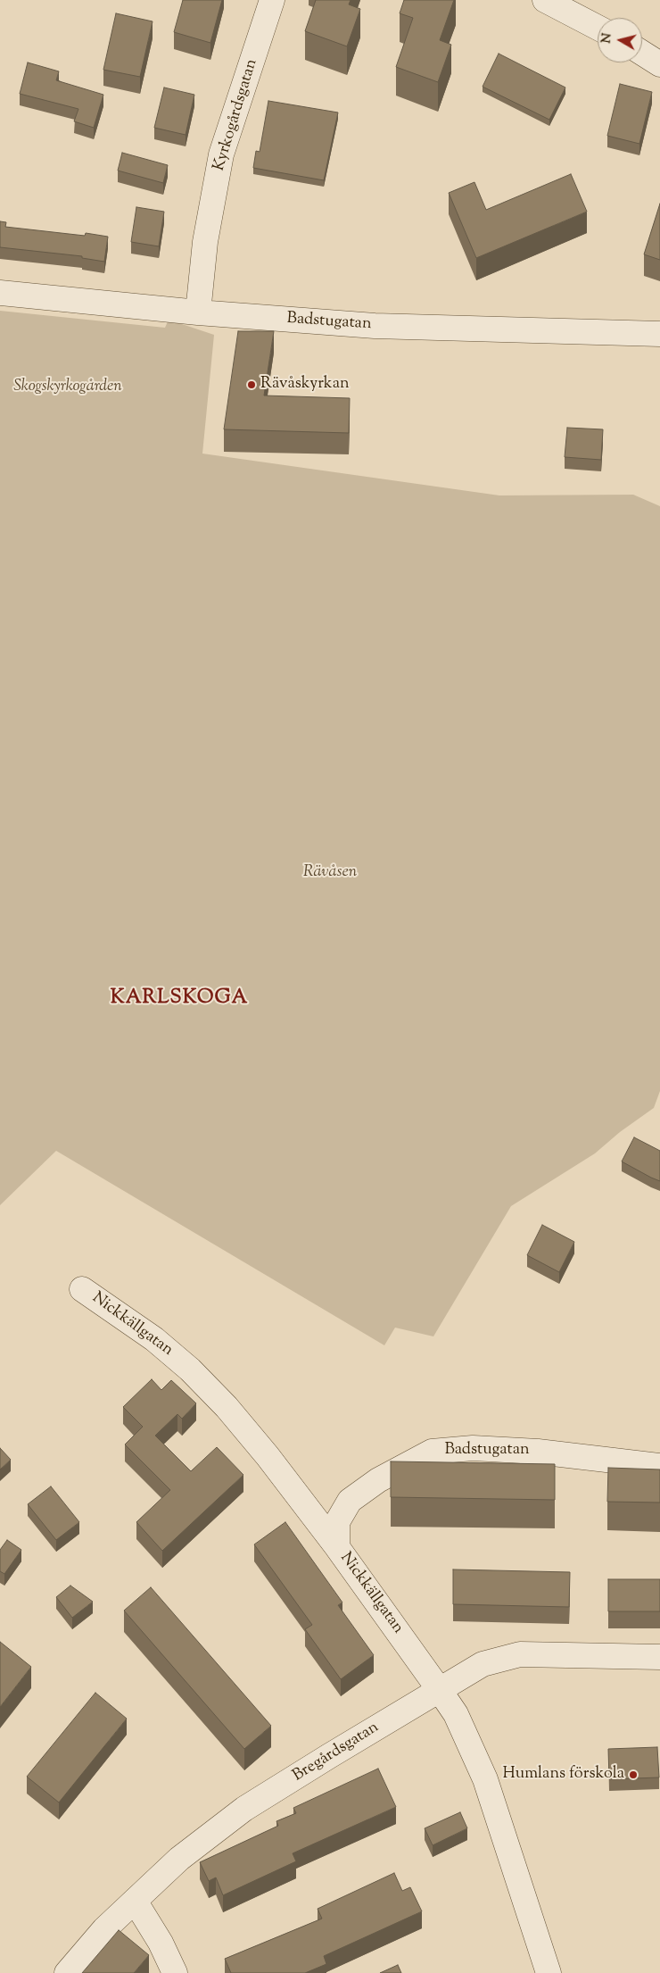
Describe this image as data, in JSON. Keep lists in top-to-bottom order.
{
  "streets": {
    "street": [
      "Kyrkogårdsgatan",
      "Badstugatan",
      "Nickkällgatan",
      "Bregårdsgatan"
    ]
  },
  "crossings": [
    ["Kyrkogårdsgatan", "Badstugatan"],
    ["Badstugatan", "Nickkällgatan"],
    ["Nickkällgatan", "Bregårdsgatan"]
  ],
  "districts": ["KARLSKOGA"],
  "parks": ["Skogskyrkogården", "Rävåsen"],
  "places": ["Rävåskyrkan", "Humlans förskola"],
  "north": "left"
}
